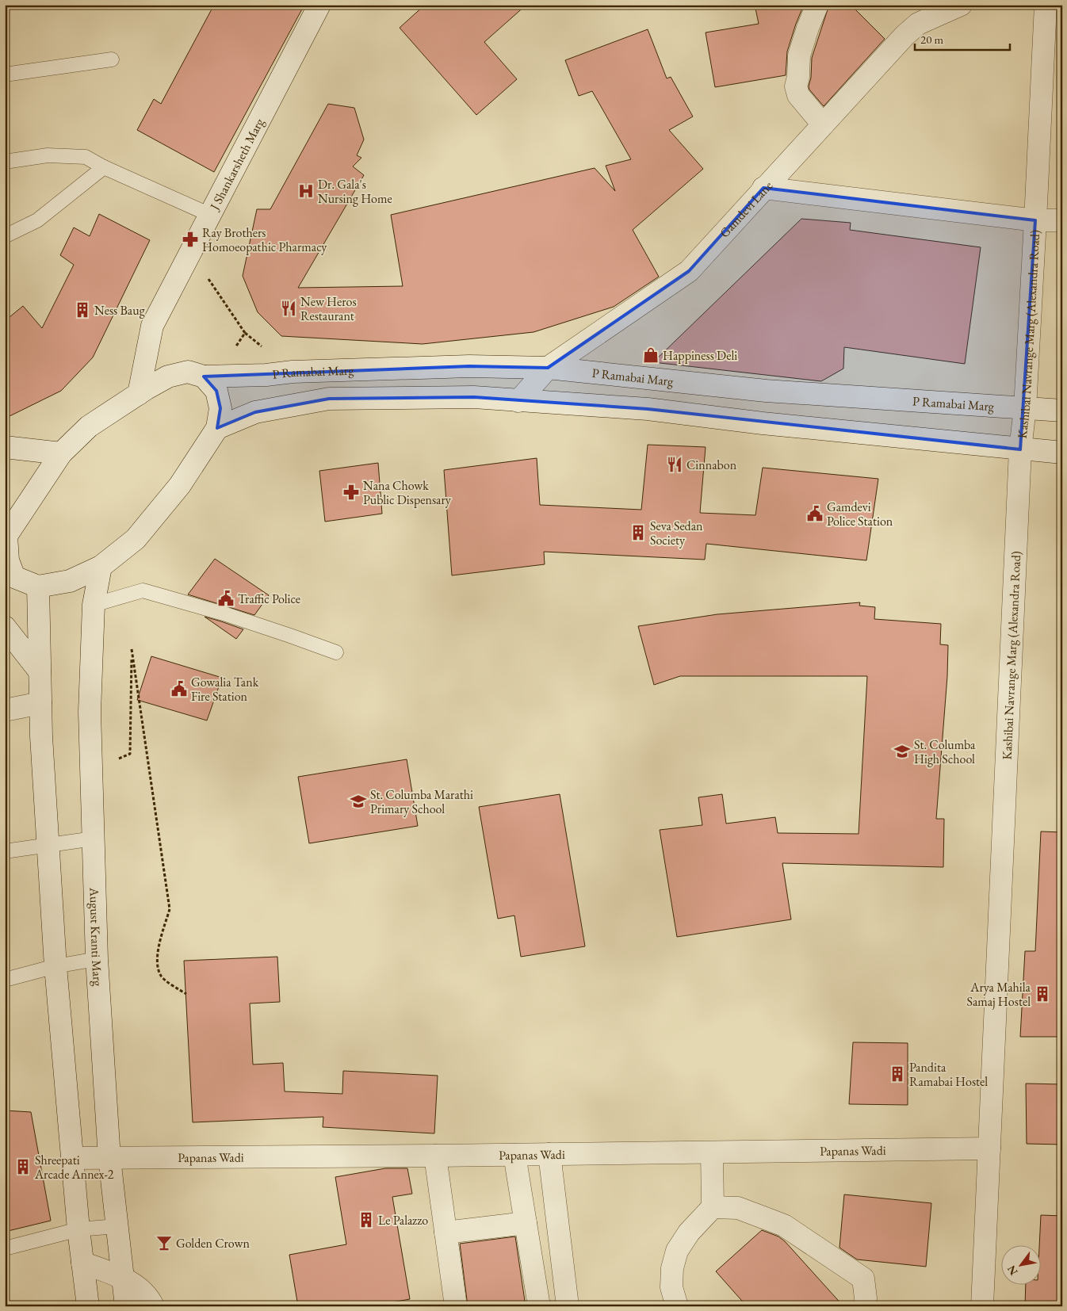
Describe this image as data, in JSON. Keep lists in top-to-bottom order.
{
  "streets": {
    "main road": [
      "J Shankarsheth Marg",
      "Gamdevi Lane",
      "Kashibai Navrange Marg (Alexandra Road)",
      "P Ramabai Marg",
      "August Kranti Marg",
      "Papanas Wadi"
    ]
  },
  "crossings": [
    ["J Shankarsheth Marg", "P Ramabai Marg"],
    ["Gamdevi Lane", "P Ramabai Marg"],
    ["Kashibai Navrange Marg (Alexandra Road)", "P Ramabai Marg"],
    ["Kashibai Navrange Marg (Alexandra Road)", "Papanas Wadi"],
    ["August Kranti Marg", "Papanas Wadi"]
  ],
  "places": {
    "hospital": ["Dr. Gala's Nursing Home"],
    "pharmacy": ["Ray Brothers Homoeopathic Pharmacy", "Nana Chowk Public Dispensary"],
    "restaurant": ["New Heros Restaurant", "Cinnabon"],
    "building": [
      "Ness Baug",
      "Seva Sedan Society",
      "Arya Mahila Samaj Hostel",
      "Pandita Ramabai Hostel",
      "Shreepati Arcade Annex-2",
      "Le Palazzo"
    ],
    "shop": ["Happiness Deli"],
    "public building": ["Gamdevi Police Station", "Traffic Police", "Gowalia Tank Fire Station"],
    "school or university": ["St. Columba High School", "St. Columba Marathi Primary School"],
    "bar": ["Golden Crown"]
  },
  "scale_bar": "20 m",
  "north": "bottom left"
}
